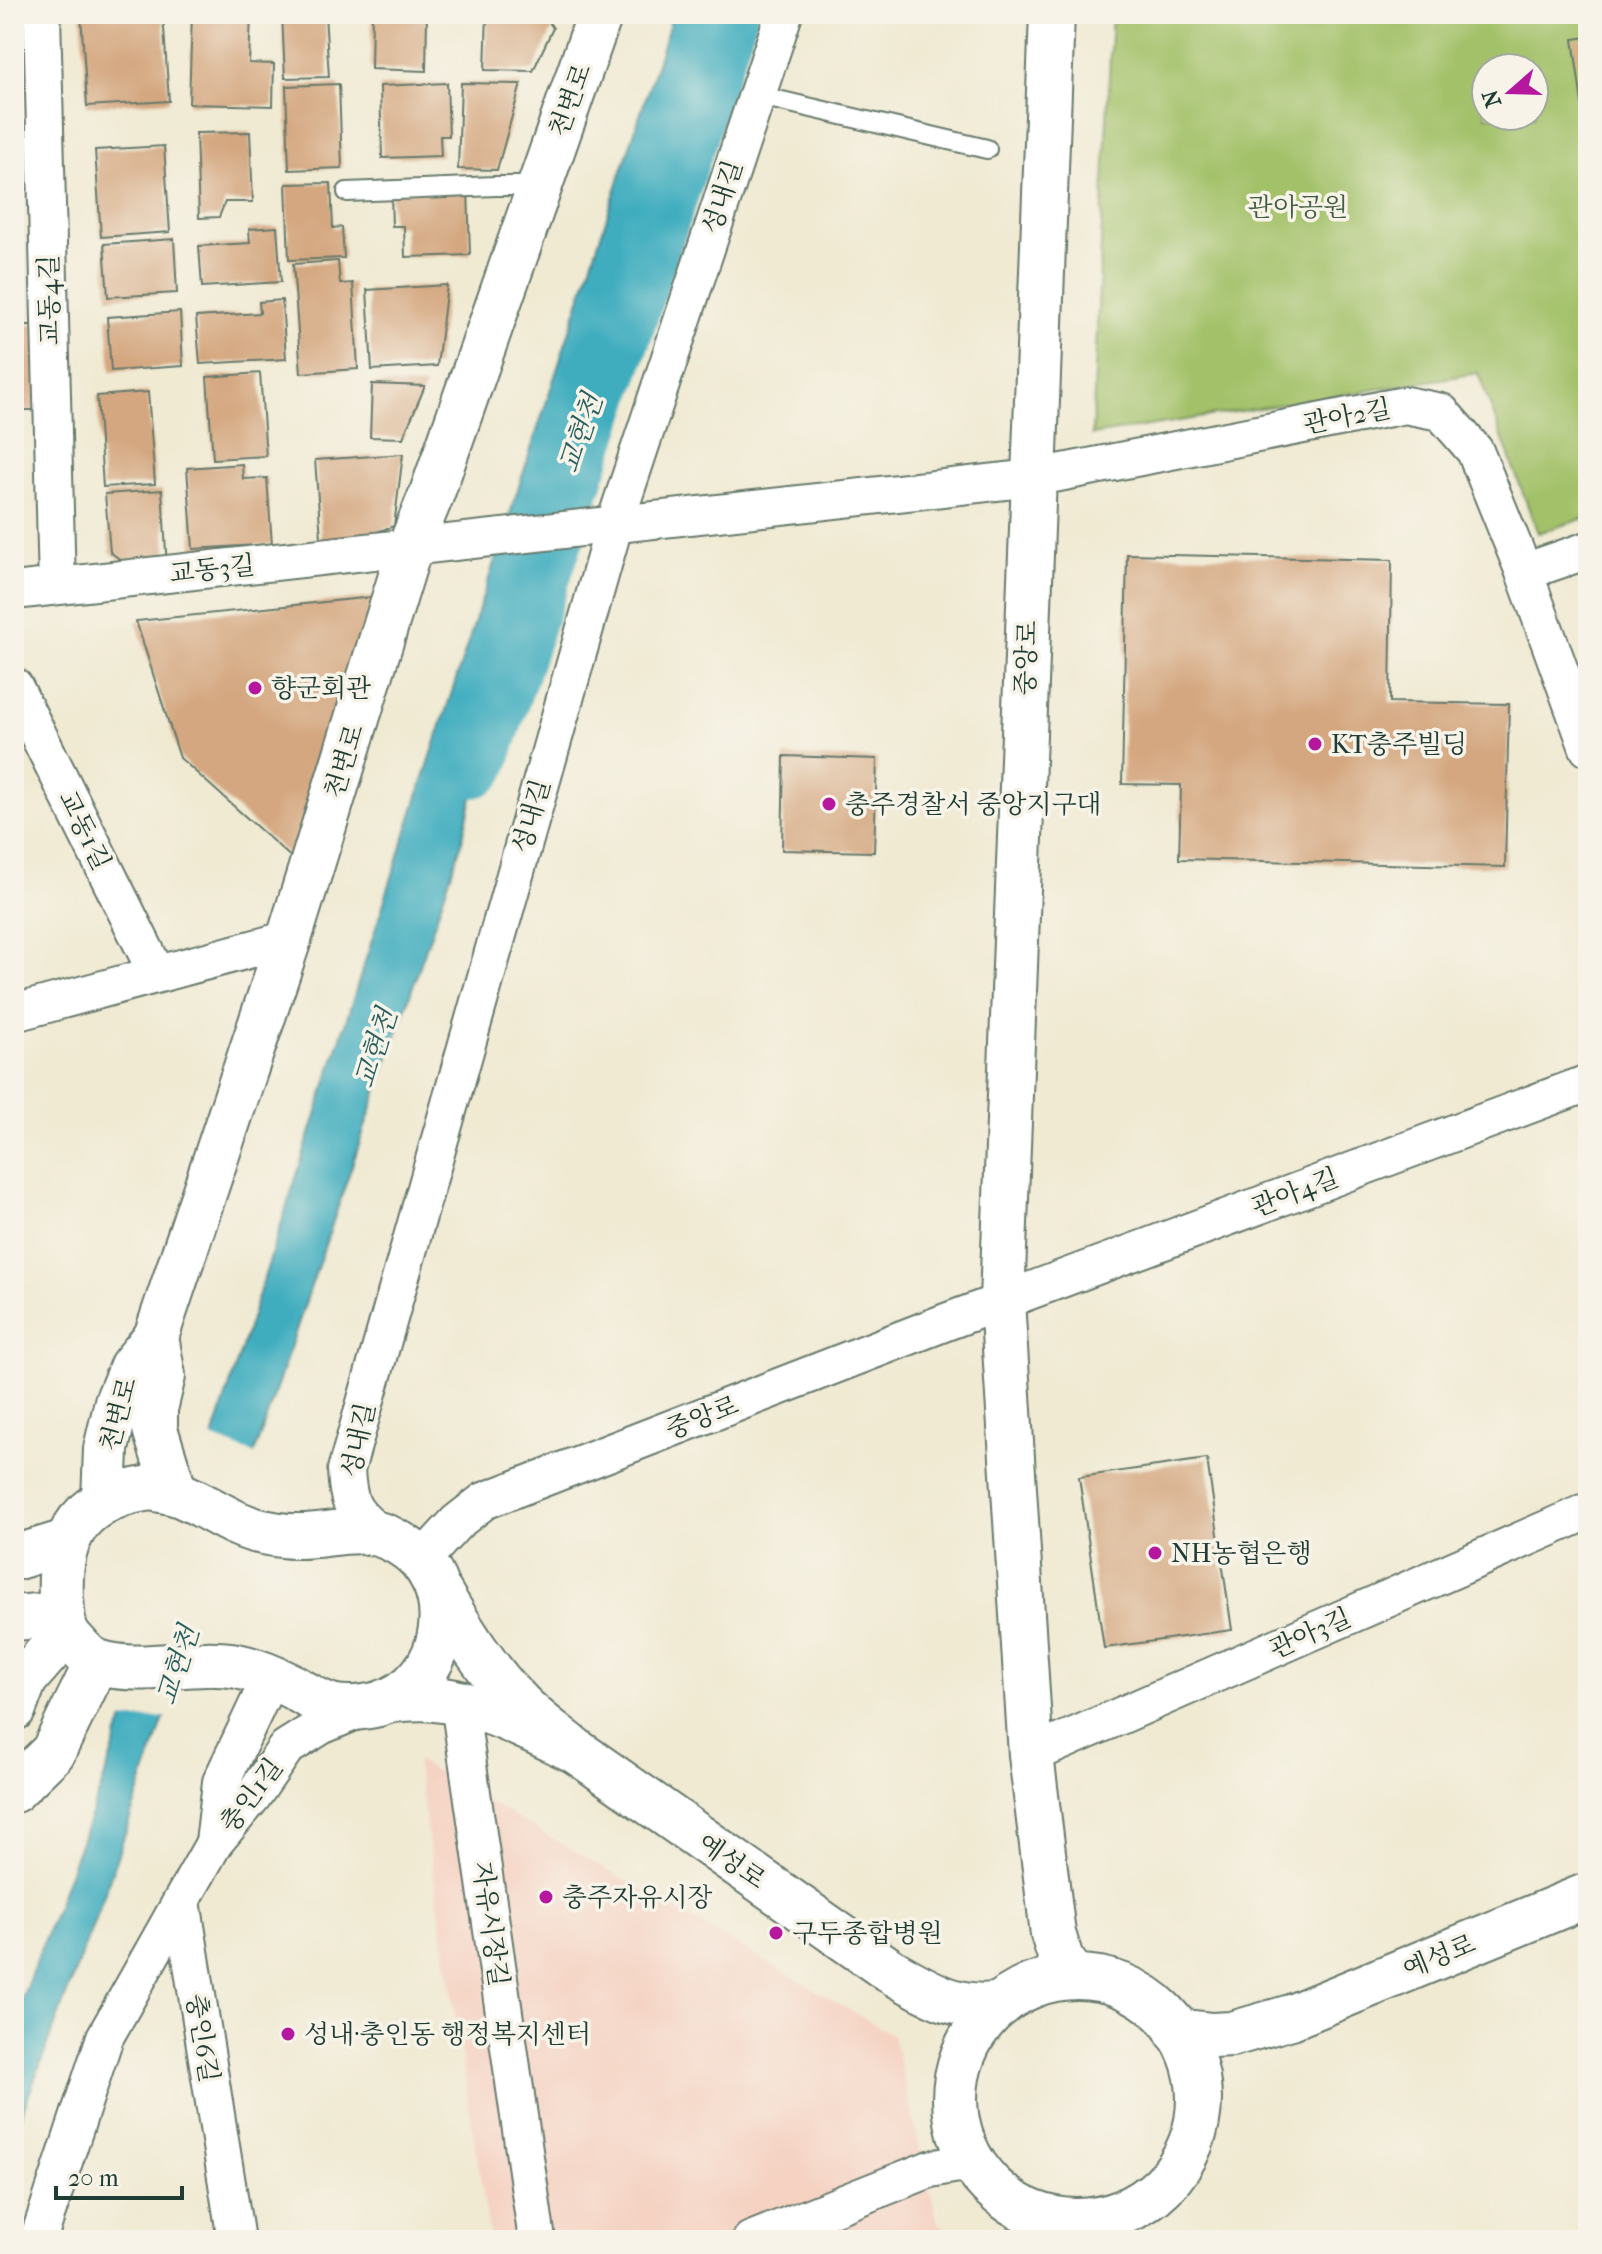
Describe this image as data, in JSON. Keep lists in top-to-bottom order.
{
  "streets": {
    "street": [
      "천변로",
      "성내길",
      "교동4길",
      "관아2길",
      "교동3길",
      "중앙로",
      "교동1길",
      "관아4길",
      "관아3길",
      "충인1길",
      "예성로",
      "자유시장길",
      "충인6길"
    ]
  },
  "crossings": [
    ["천변로", "교동3길"],
    ["성내길", "관아2길"],
    ["성내길", "교동3길"],
    ["교동4길", "교동3길"],
    ["관아2길", "교동3길"],
    ["관아2길", "중앙로"],
    ["중앙로", "관아4길"],
    ["중앙로", "관아3길"],
    ["중앙로", "예성로"],
    ["충인1길", "예성로"],
    ["예성로", "자유시장길"]
  ],
  "water": ["교현천"],
  "parks": ["관아공원"],
  "places": [
    "향군회관",
    "KT충주빌딩",
    "충주경찰서 중앙지구대",
    "NH농협은행",
    "충주자유시장",
    "구두종합병원",
    "성내·충인동 행정복지센터"
  ],
  "scale_bar": "20 m",
  "north": "left"
}
